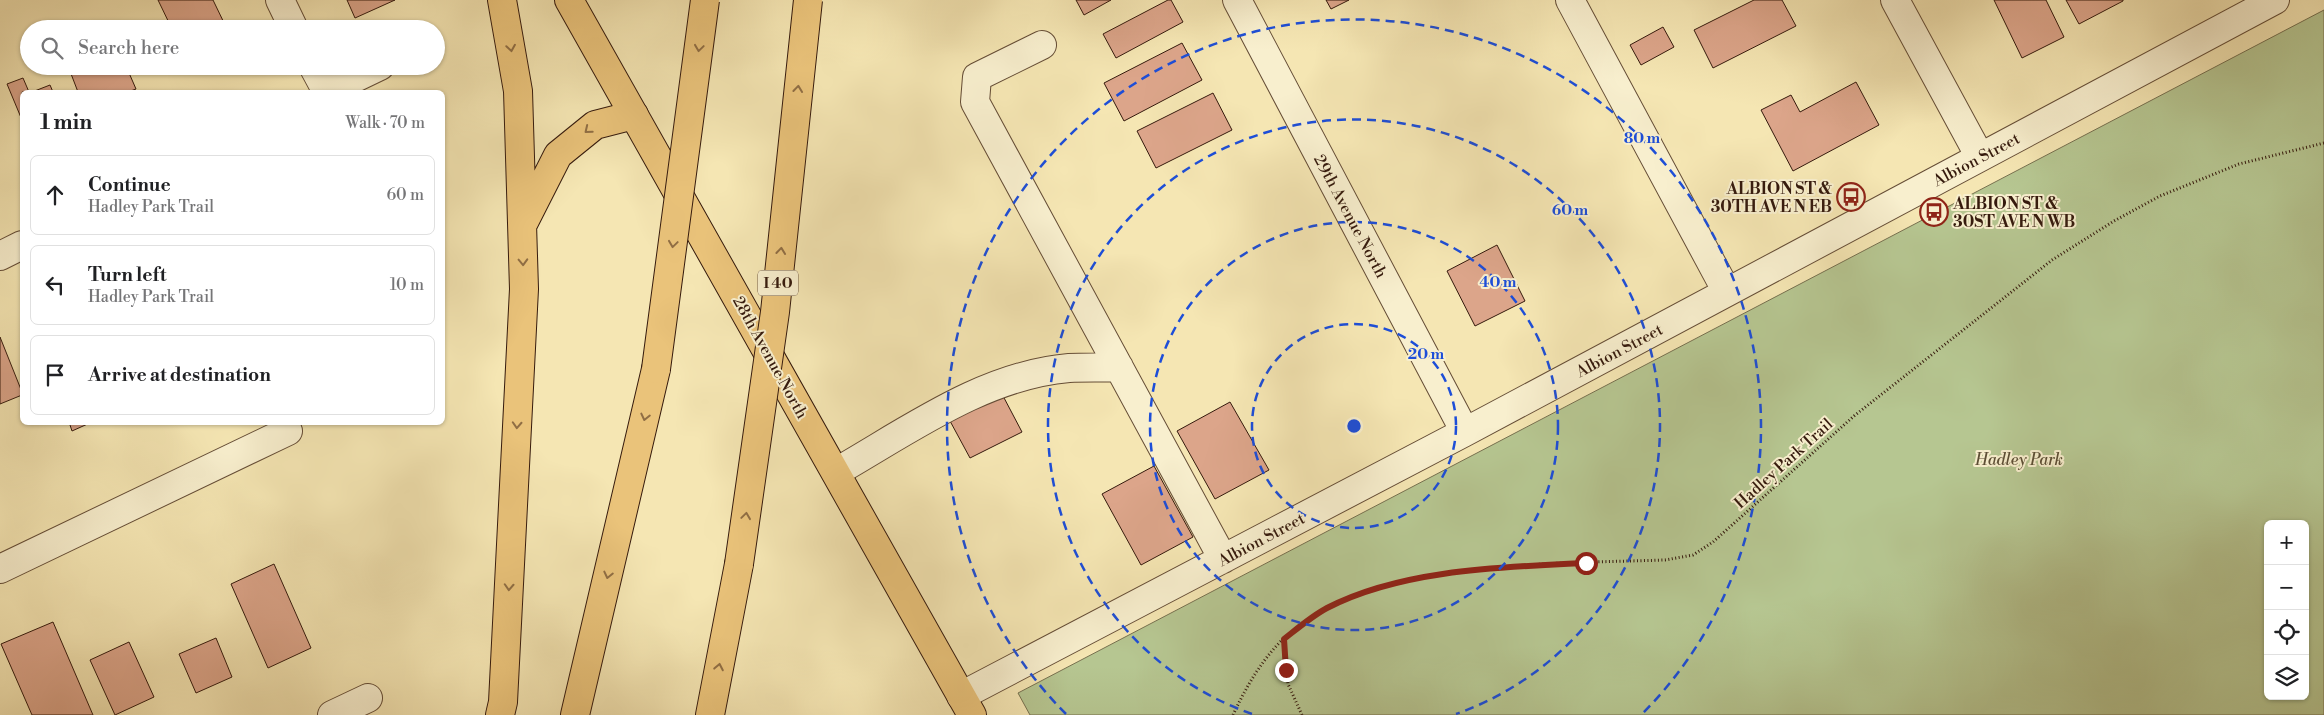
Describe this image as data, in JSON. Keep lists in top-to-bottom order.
{
  "streets": {
    "main road": ["I 40", "28th Avenue North"],
    "street": ["Albion Street", "29th Avenue North"],
    "path": ["Hadley Park Trail"]
  },
  "crossings": [
    ["Albion Street", "29th Avenue North"],
    ["Albion Street", "28th Avenue North"]
  ],
  "parks": ["Hadley Park"],
  "places": {
    "bus stop": ["ALBION ST & 30TH AVE N EB", "ALBION ST & 30ST AVE N WB"]
  },
  "page": {
    "search": "Search here",
    "heading": ["1 min", "Walk · 70 m"],
    "list": [
      ["Continue", "Hadley Park Trail", "60 m"],
      ["Turn left", "Hadley Park Trail", "10 m"],
      "Arrive at destination"
    ],
    "map_buttons": ["+", "−"]
  },
  "rings": [
    "80 m",
    "60 m",
    "40 m",
    "20 m"
  ]
}
